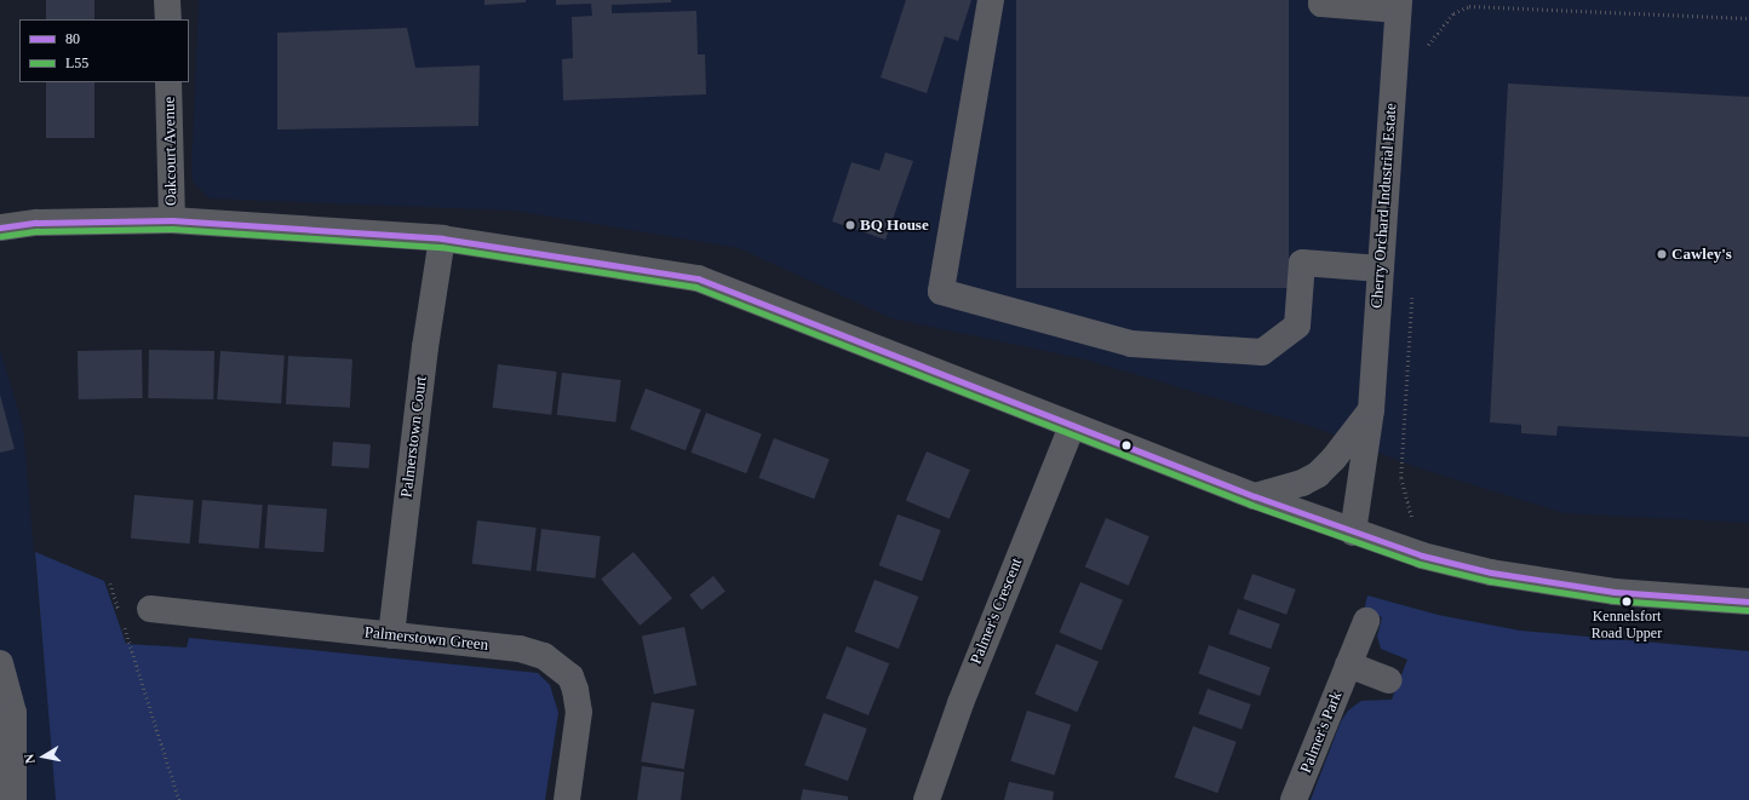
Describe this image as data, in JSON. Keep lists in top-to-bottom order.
{
  "streets": {
    "street": [
      "Oakcourt Avenue",
      "Cherry Orchard Industrial Estate",
      "Palmerstown Court",
      "Palmer's Crescent",
      "Palmerstown Green",
      "Palmer's Park"
    ]
  },
  "crossings": [
    ["Palmerstown Court", "Palmerstown Green"]
  ],
  "places": ["BQ House", "Cawley's", "Kennelsfort Road Upper"],
  "lines": ["transit line 80", "transit line L55"],
  "legend": ["80", "L55"],
  "north": "left"
}
